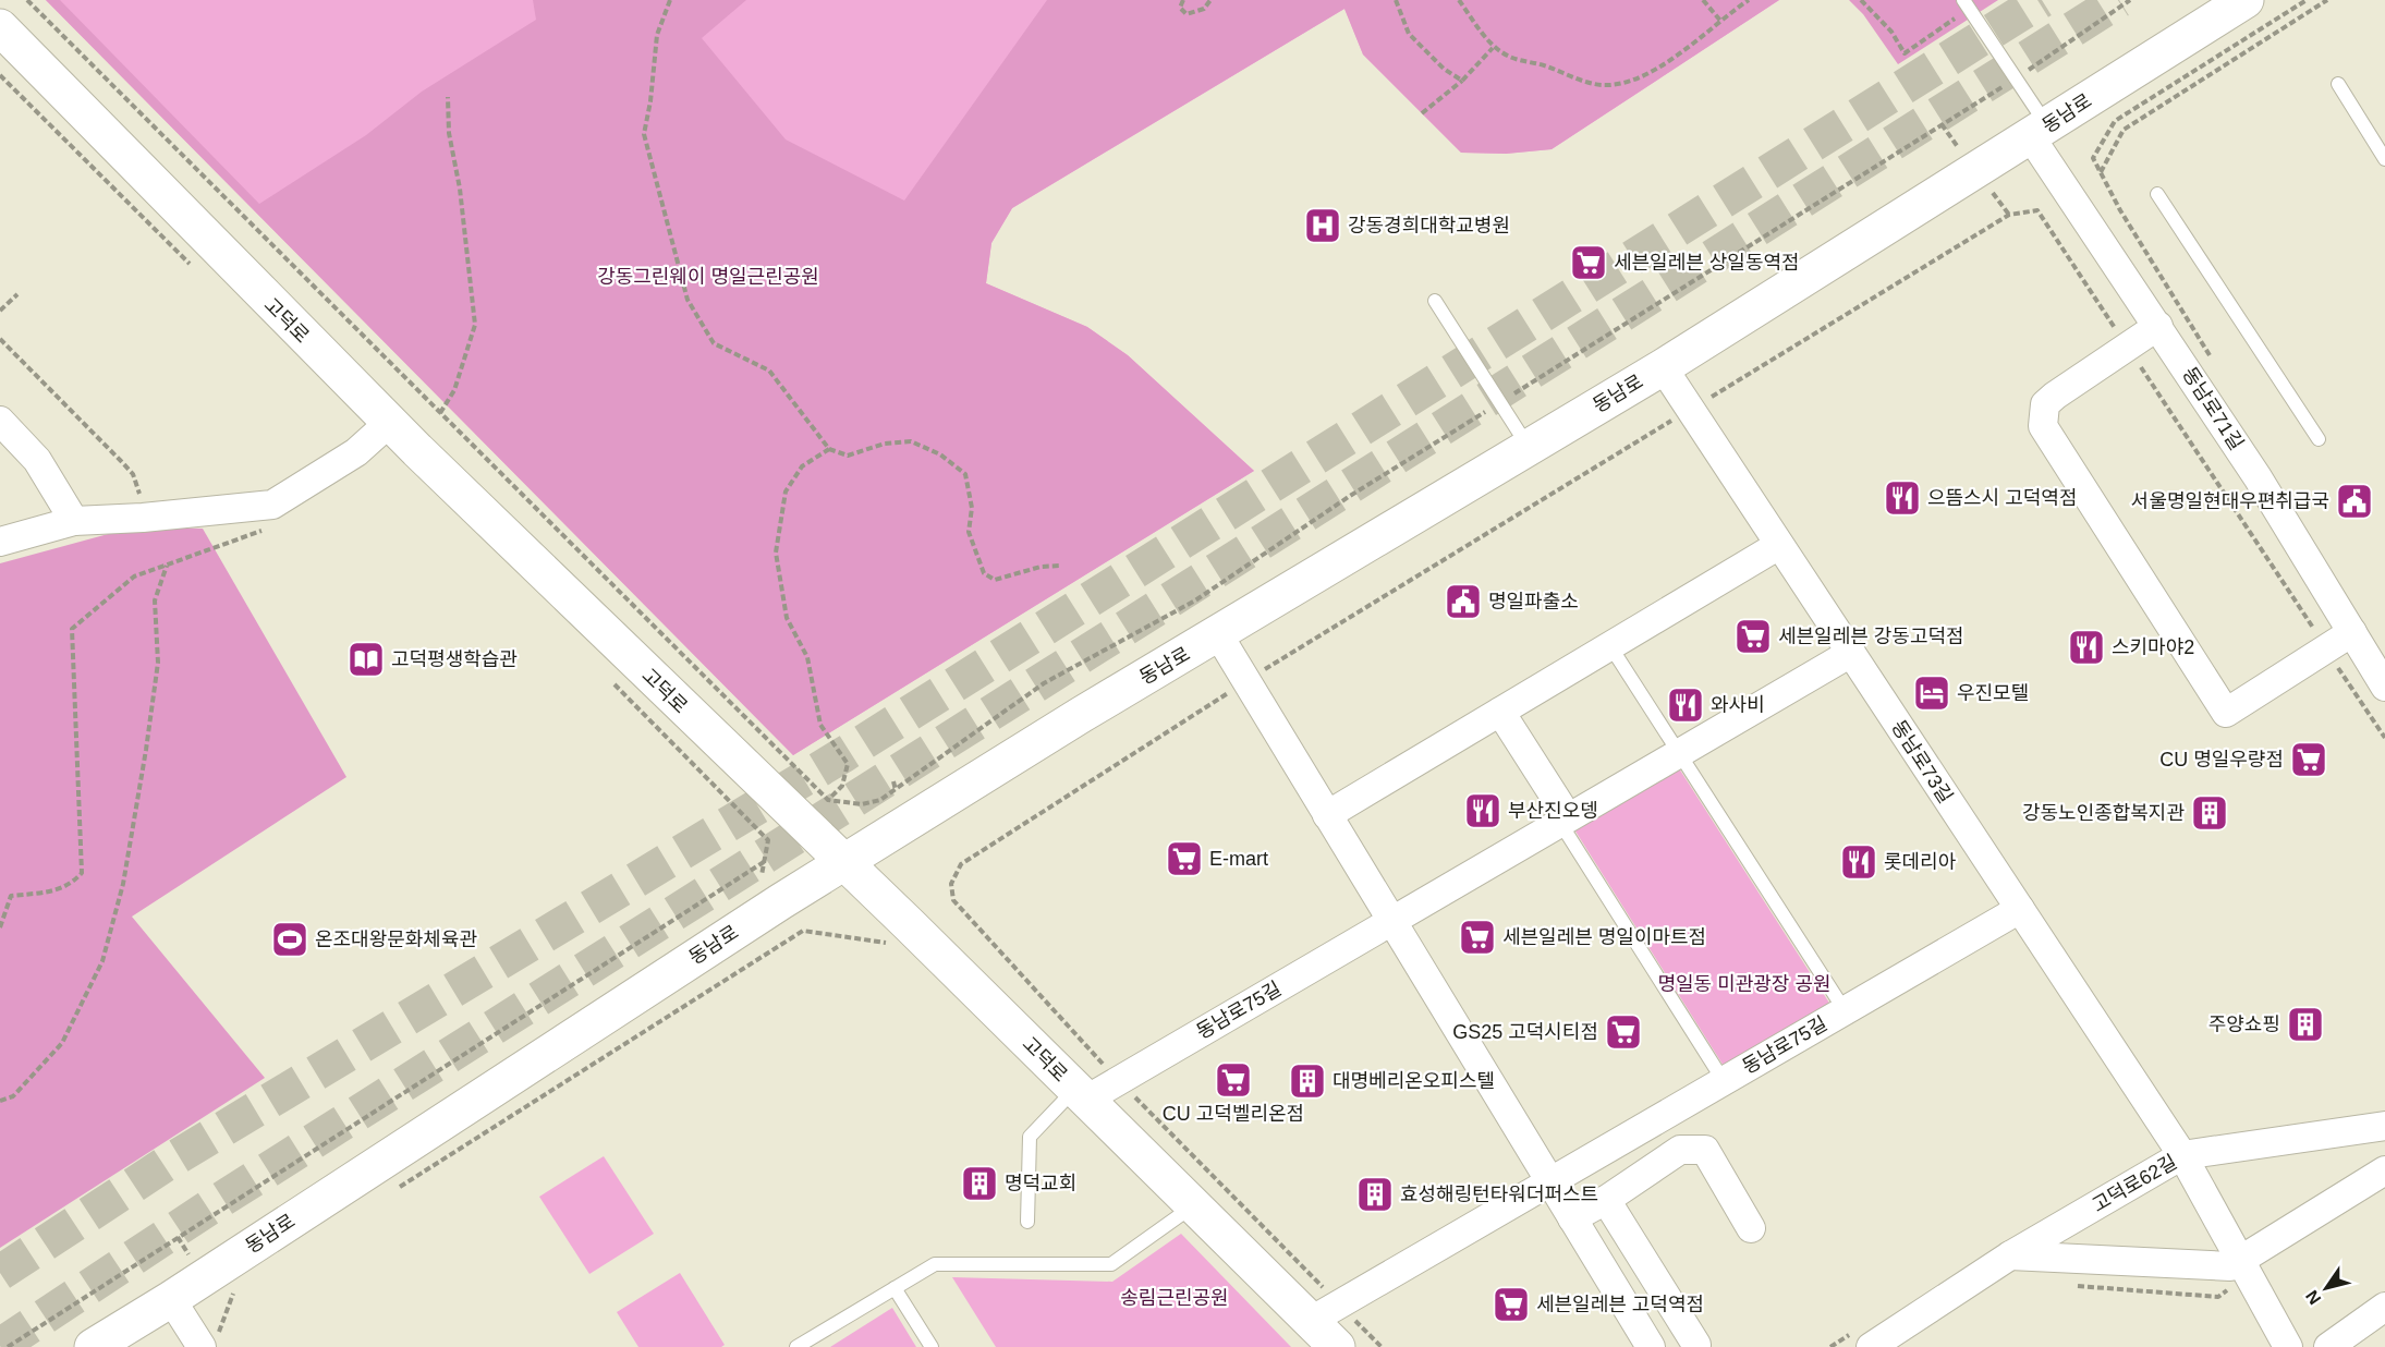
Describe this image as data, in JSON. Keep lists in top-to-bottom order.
{
  "streets": {
    "main road": ["동남로", "고덕로"],
    "street": [
      "동남로71길",
      "동남로73길",
      "동남로75길",
      "고덕로62길"
    ]
  },
  "crossings": [
    ["동남로", "고덕로"],
    ["동남로", "동남로71길"],
    ["동남로", "동남로73길"],
    ["고덕로", "동남로75길"],
    ["동남로73길", "동남로75길"],
    ["동남로73길", "고덕로62길"]
  ],
  "parks": ["강동그린웨이 명일근린공원", "명일동 미관광장 공원", "송림근린공원"],
  "places": {
    "hospital": ["강동경희대학교병원"],
    "supermarket": [
      "세븐일레븐 상일동역점",
      "세븐일레븐 강동고덕점",
      "CU 명일우량점",
      "E-mart",
      "세븐일레븐 명일이마트점",
      "GS25 고덕시티점",
      "CU 고덕벨리온점",
      "세븐일레븐 고덕역점"
    ],
    "restaurant": [
      "으뜸스시 고덕역점",
      "스키마야2",
      "와사비",
      "부산진오뎅",
      "롯데리아"
    ],
    "public building": ["서울명일현대우편취급국", "명일파출소"],
    "library": ["고덕평생학습관"],
    "hotel": ["우진모텔"],
    "building": [
      "강동노인종합복지관",
      "주양쇼핑",
      "대명베리온오피스텔",
      "명덕교회",
      "효성해링턴타워더퍼스트"
    ],
    "sports": ["온조대왕문화체육관"]
  },
  "north": "bottom left"
}
